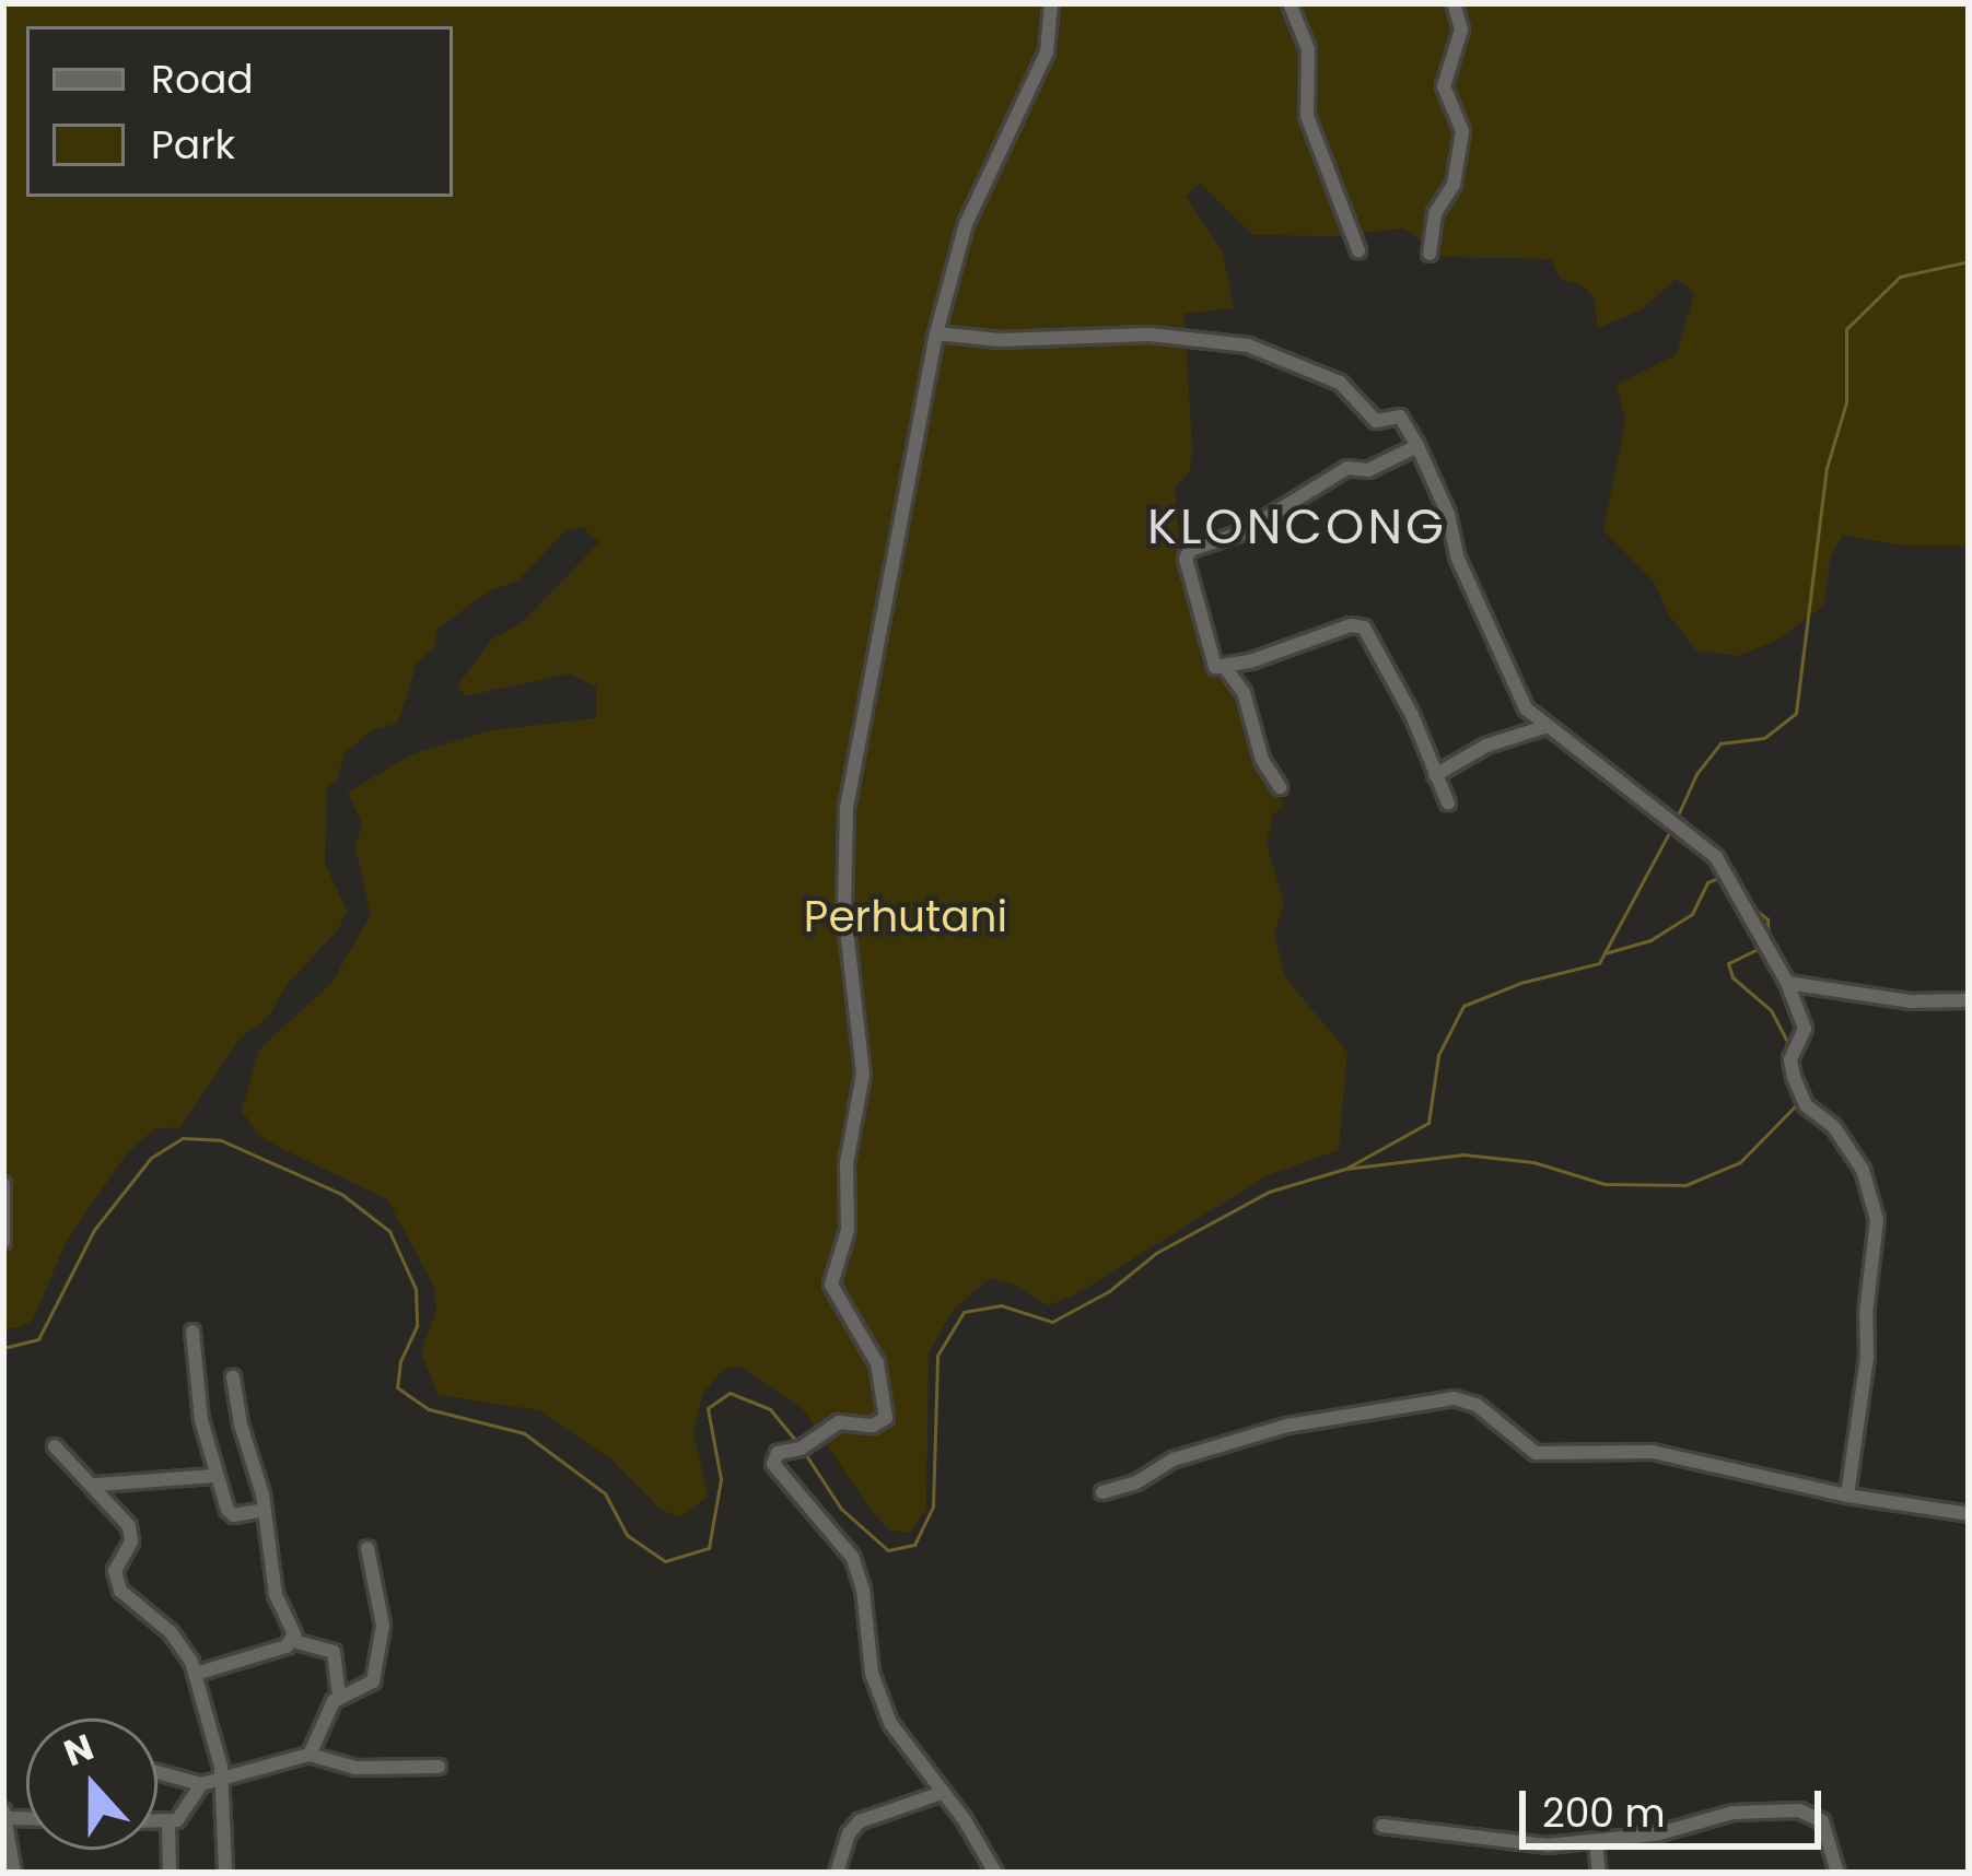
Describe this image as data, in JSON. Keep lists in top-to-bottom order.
{
  "districts": ["KLONCONG"],
  "parks": ["Perhutani"],
  "legend": ["Road", "Park"],
  "scale_bar": "200 m",
  "north": "top"
}
